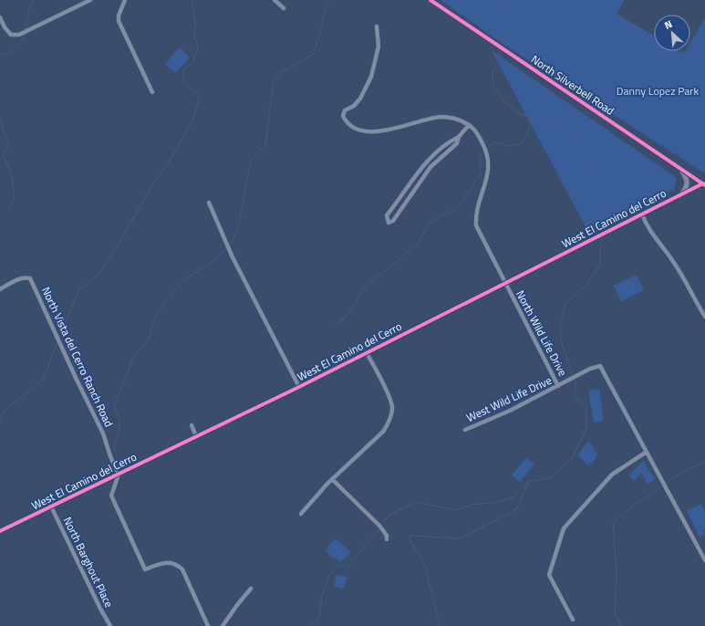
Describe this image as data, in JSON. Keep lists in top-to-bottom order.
{
  "streets": {
    "main road": ["North Silverbell Road"],
    "street": [
      "West El Camino del Cerro",
      "North Wild Life Drive",
      "North Vista del Cerro Ranch Road",
      "West Wild Life Drive",
      "North Barghout Place"
    ]
  },
  "crossings": [
    ["North Silverbell Road", "West El Camino del Cerro"],
    ["West El Camino del Cerro", "North Wild Life Drive"],
    ["West El Camino del Cerro", "North Vista del Cerro Ranch Road"],
    ["West El Camino del Cerro", "North Barghout Place"],
    ["North Wild Life Drive", "West Wild Life Drive"]
  ],
  "parks": ["Danny Lopez Park"],
  "north": "top left"
}
